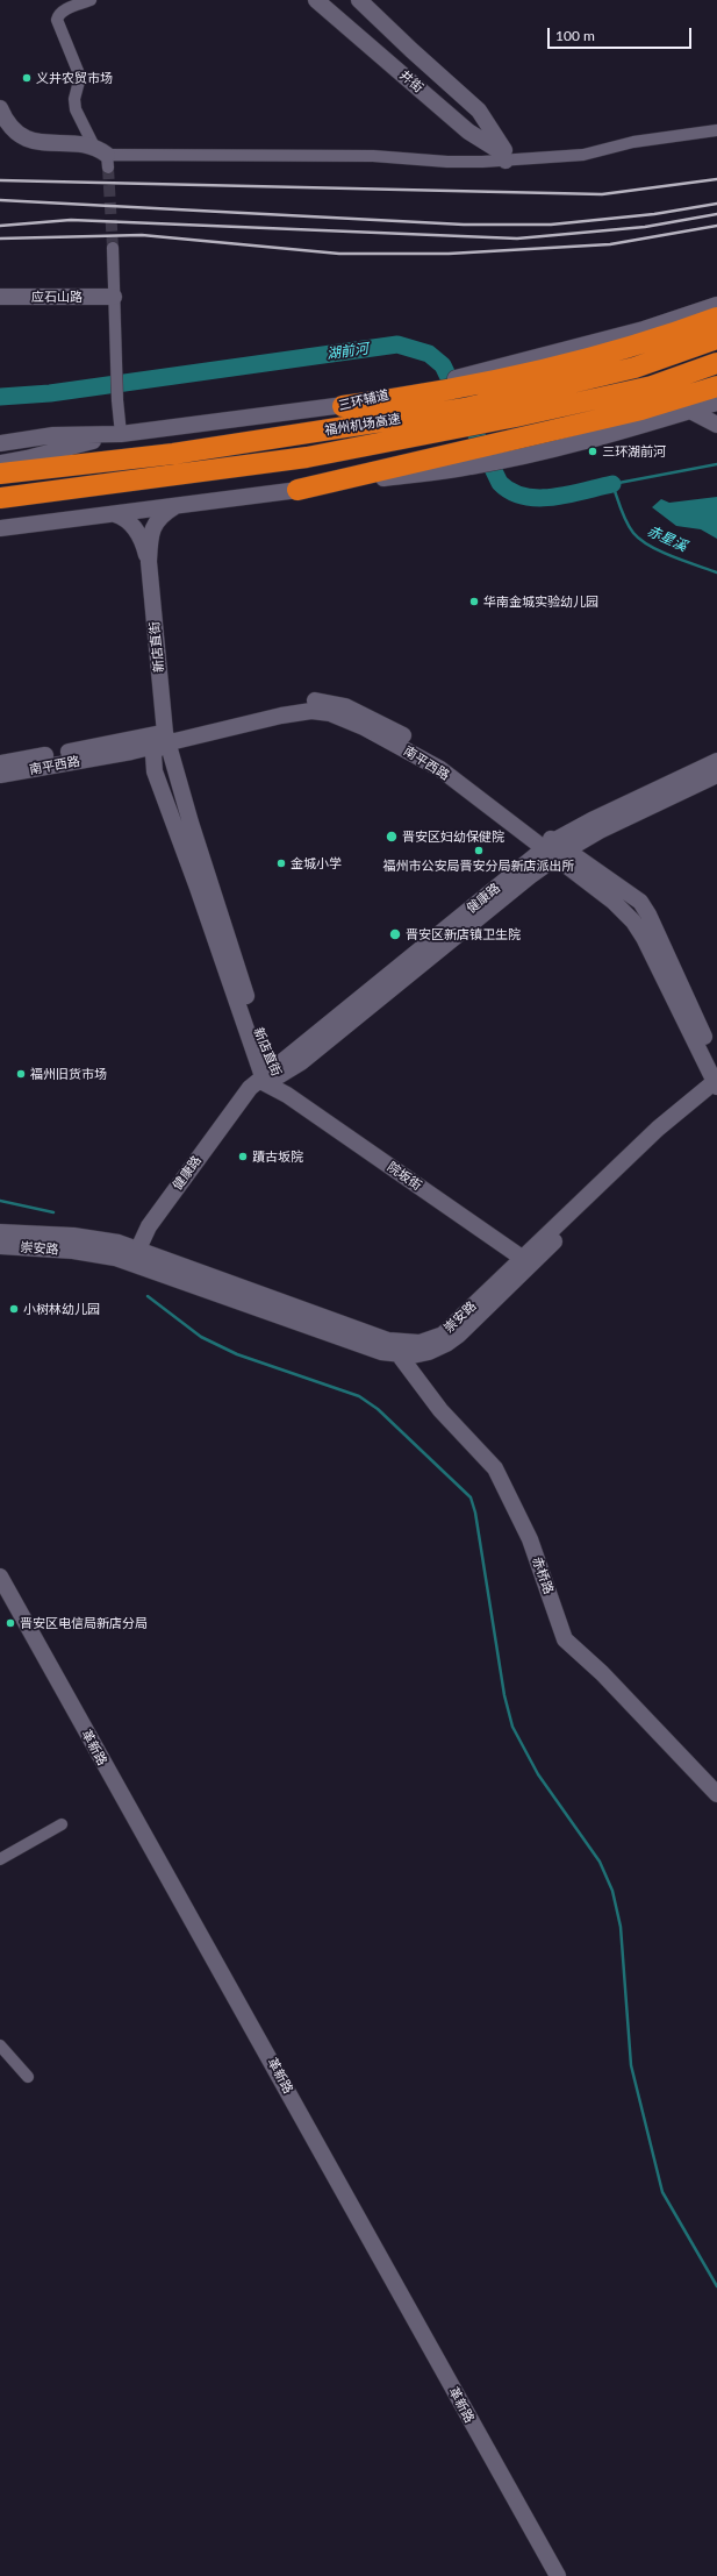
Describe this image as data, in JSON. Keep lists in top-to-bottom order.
{
  "streets": {
    "highway": ["福州机场高速"],
    "street": [
      "井街",
      "应石山路",
      "三环辅道",
      "新店直街",
      "南平西路",
      "健康路",
      "院坂街",
      "崇安路",
      "赤桥路",
      "革新路"
    ]
  },
  "crossings": [
    ["新店直街", "南平西路"],
    ["新店直街", "健康路"],
    ["新店直街", "院坂街"],
    ["南平西路", "健康路"],
    ["南平西路", "崇安路"],
    ["健康路", "崇安路"],
    ["院坂街", "崇安路"],
    ["崇安路", "赤桥路"]
  ],
  "water": ["湖前河", "赤星溪"],
  "places": [
    "义井农贸市场",
    "三环湖前河",
    "华南金城实验幼儿园",
    "晋安区妇幼保健院",
    "福州市公安局晋安分局新店派出所",
    "金城小学",
    "晋安区新店镇卫生院",
    "福州旧货市场",
    "蹟古坂院",
    "小树林幼儿园",
    "晋安区电信局新店分局"
  ],
  "scale_bar": "100 m"
}
